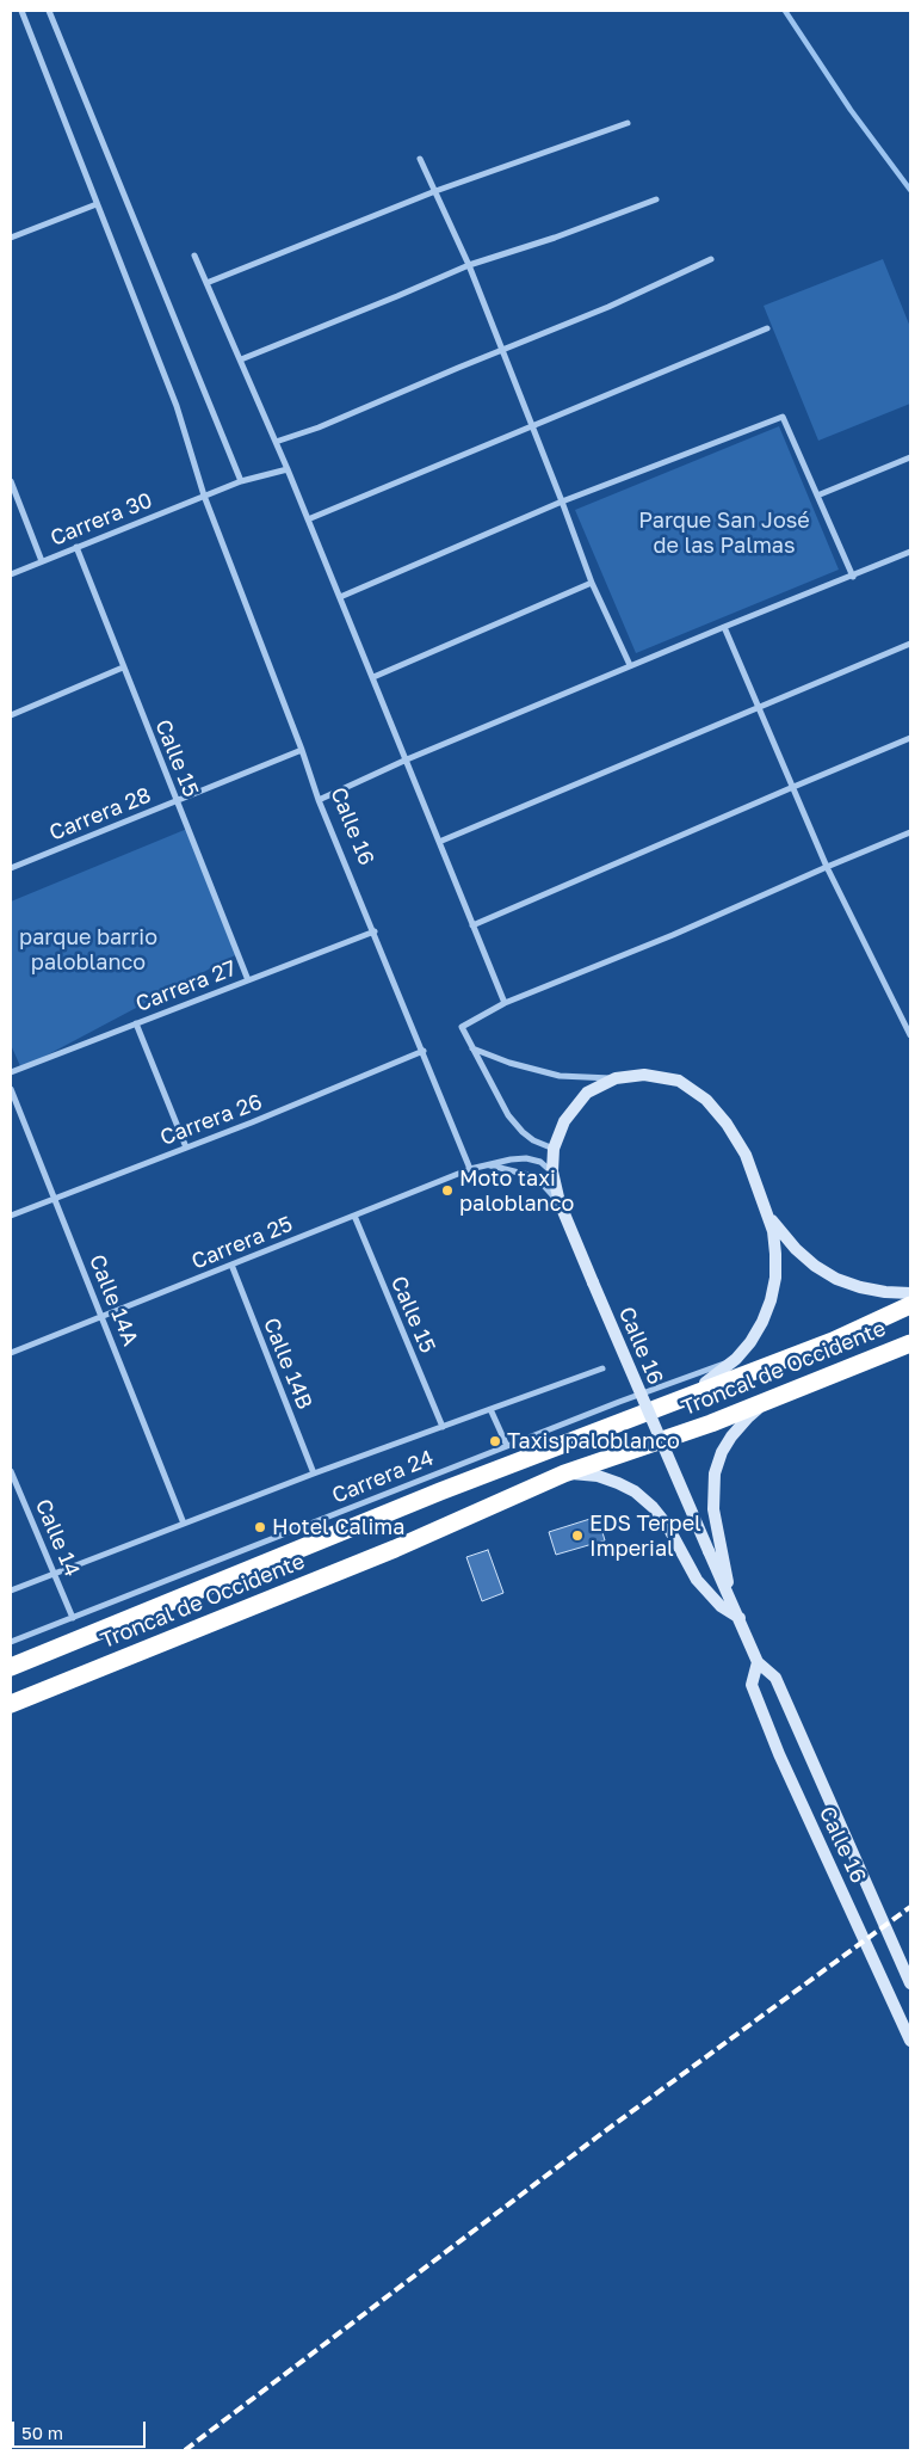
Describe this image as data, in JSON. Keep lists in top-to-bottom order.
{
  "streets": {
    "highway": ["Troncal de Occidente"],
    "street": [
      "Carrera 30",
      "Calle 15",
      "Carrera 28",
      "Calle 16",
      "Carrera 27",
      "Carrera 26",
      "Carrera 25",
      "Calle 14A",
      "Calle 14B",
      "Carrera 24",
      "Calle 14"
    ]
  },
  "crossings": [
    ["Carrera 30", "Calle 15"],
    ["Carrera 30", "Calle 16"],
    ["Calle 15", "Carrera 28"],
    ["Calle 15", "Carrera 27"],
    ["Calle 15", "Carrera 25"],
    ["Carrera 28", "Calle 16"],
    ["Calle 16", "Carrera 27"],
    ["Calle 16", "Carrera 26"],
    ["Calle 16", "Carrera 25"],
    ["Carrera 26", "Calle 14A"],
    ["Carrera 25", "Calle 14A"],
    ["Carrera 25", "Calle 14B"],
    ["Carrera 24", "Calle 14"]
  ],
  "parks": ["Parque San José de las Palmas", "parque barrio paloblanco"],
  "places": [
    "Moto taxi paloblanco",
    "Taxis paloblanco",
    "Hotel Calima",
    "EDS Terpel Imperial"
  ],
  "scale_bar": "50 m"
}
